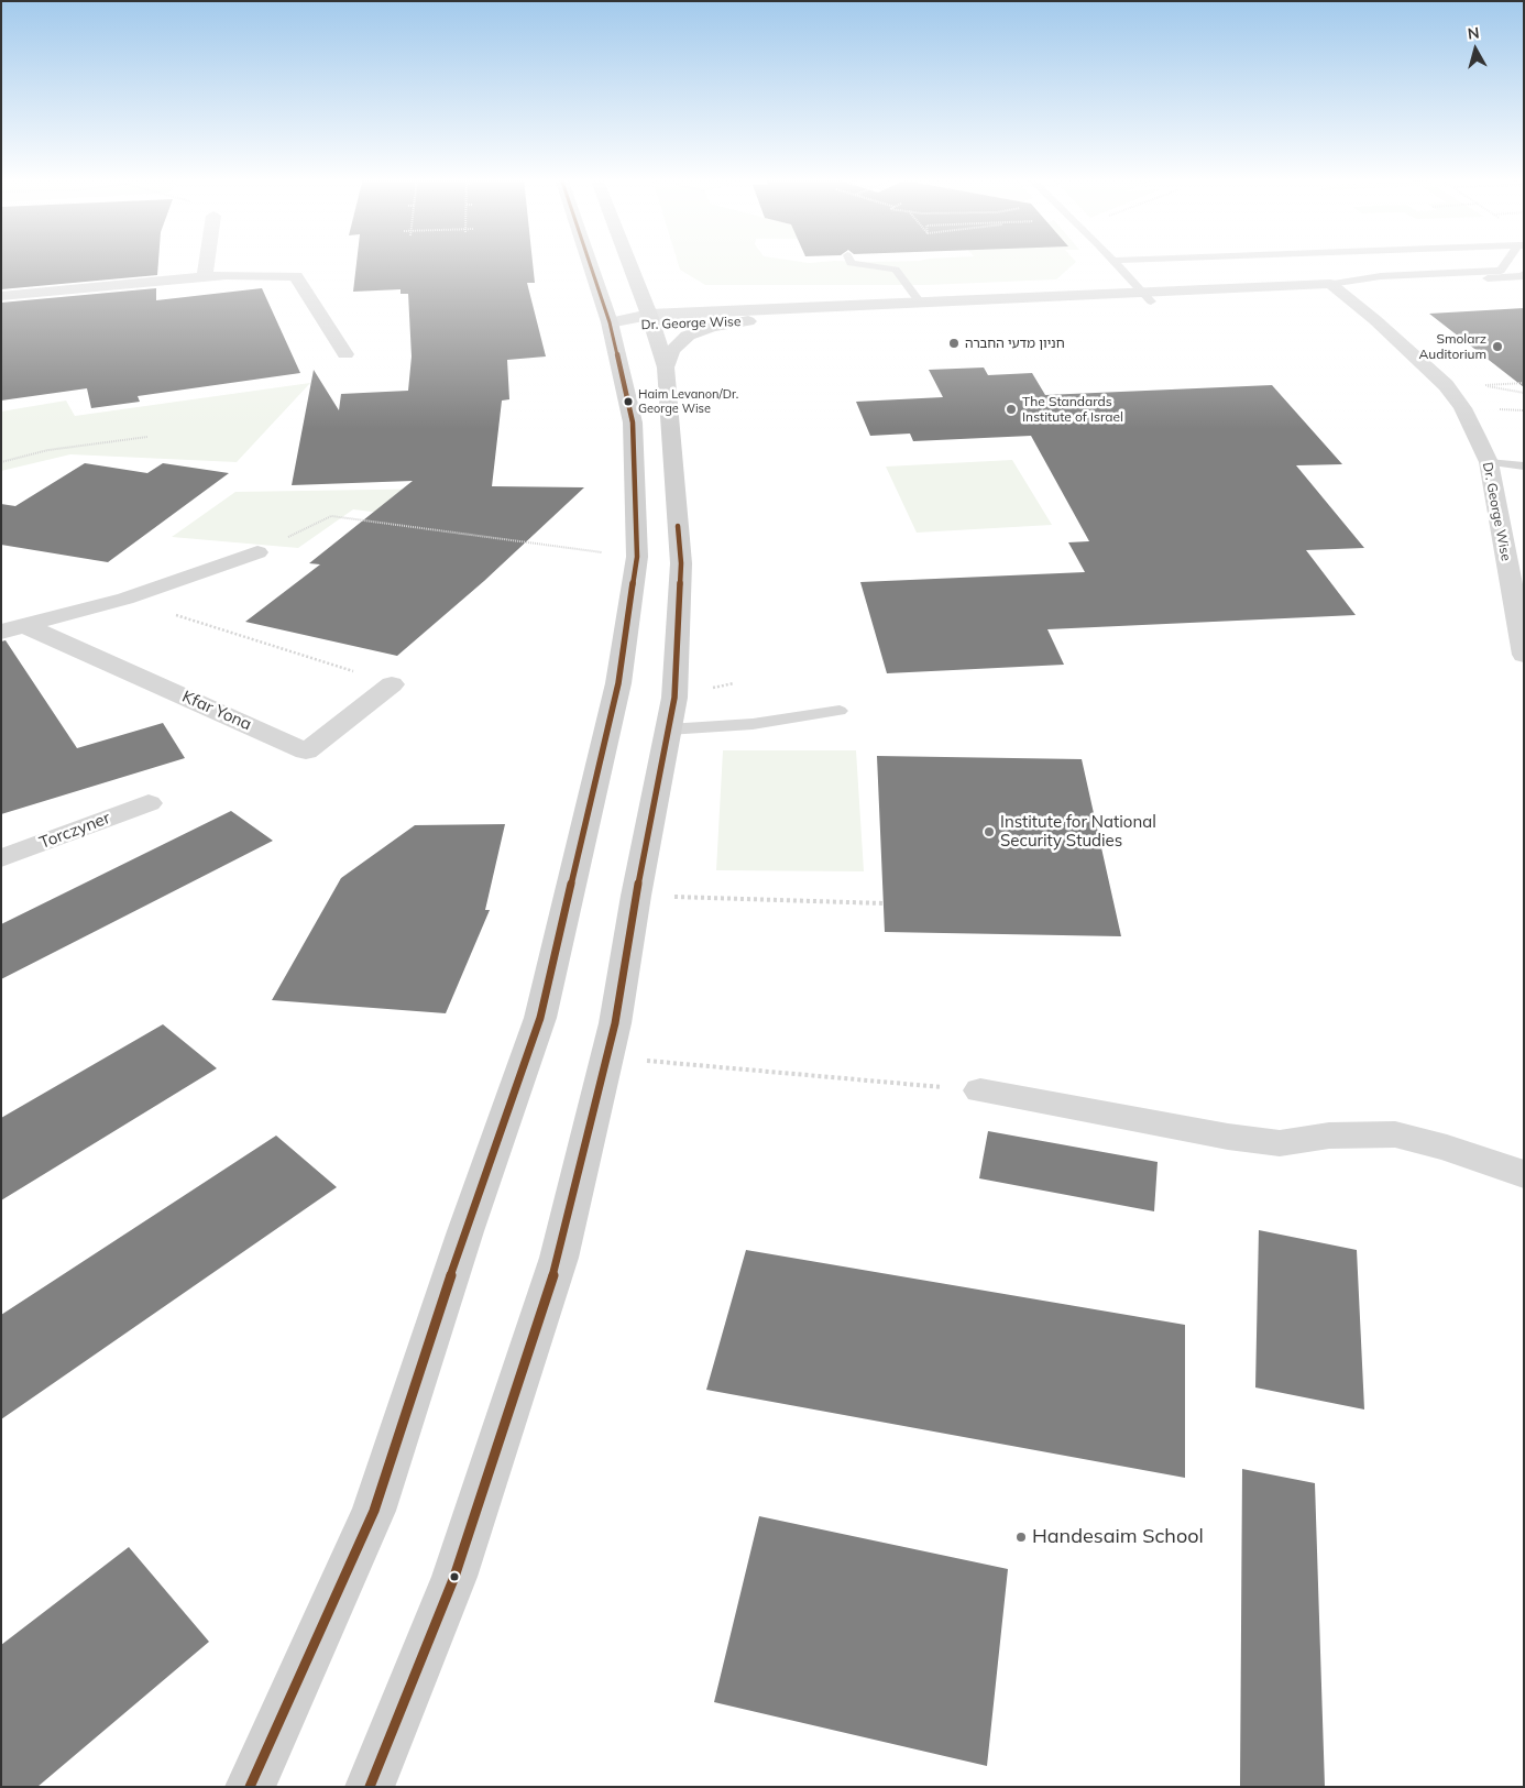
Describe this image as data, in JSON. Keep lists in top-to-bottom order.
{
  "streets": {
    "street": ["Dr. George Wise", "Kfar Yona", "Torczyner"]
  },
  "places": [
    "חניון מדעי החברה",
    "Smolarz Auditorium",
    "Haim Levanon/Dr. George Wise",
    "The Standards Institute of Israel",
    "Institute for National Security Studies",
    "Handesaim School"
  ],
  "north": "top"
}
